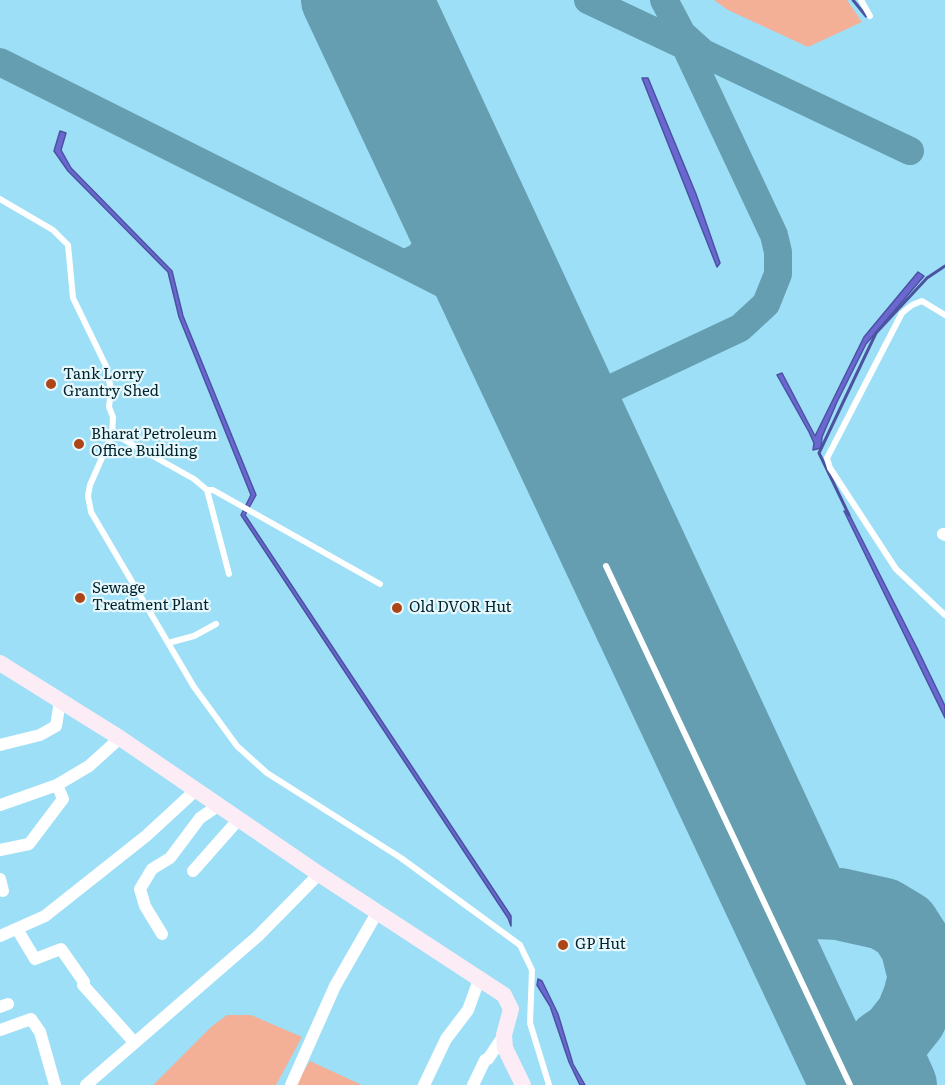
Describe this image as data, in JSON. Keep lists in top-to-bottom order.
{
  "places": [
    "Tank Lorry Grantry Shed",
    "Bharat Petroleum Office Building",
    "Sewage Treatment Plant",
    "Old DVOR Hut",
    "GP Hut"
  ]
}
